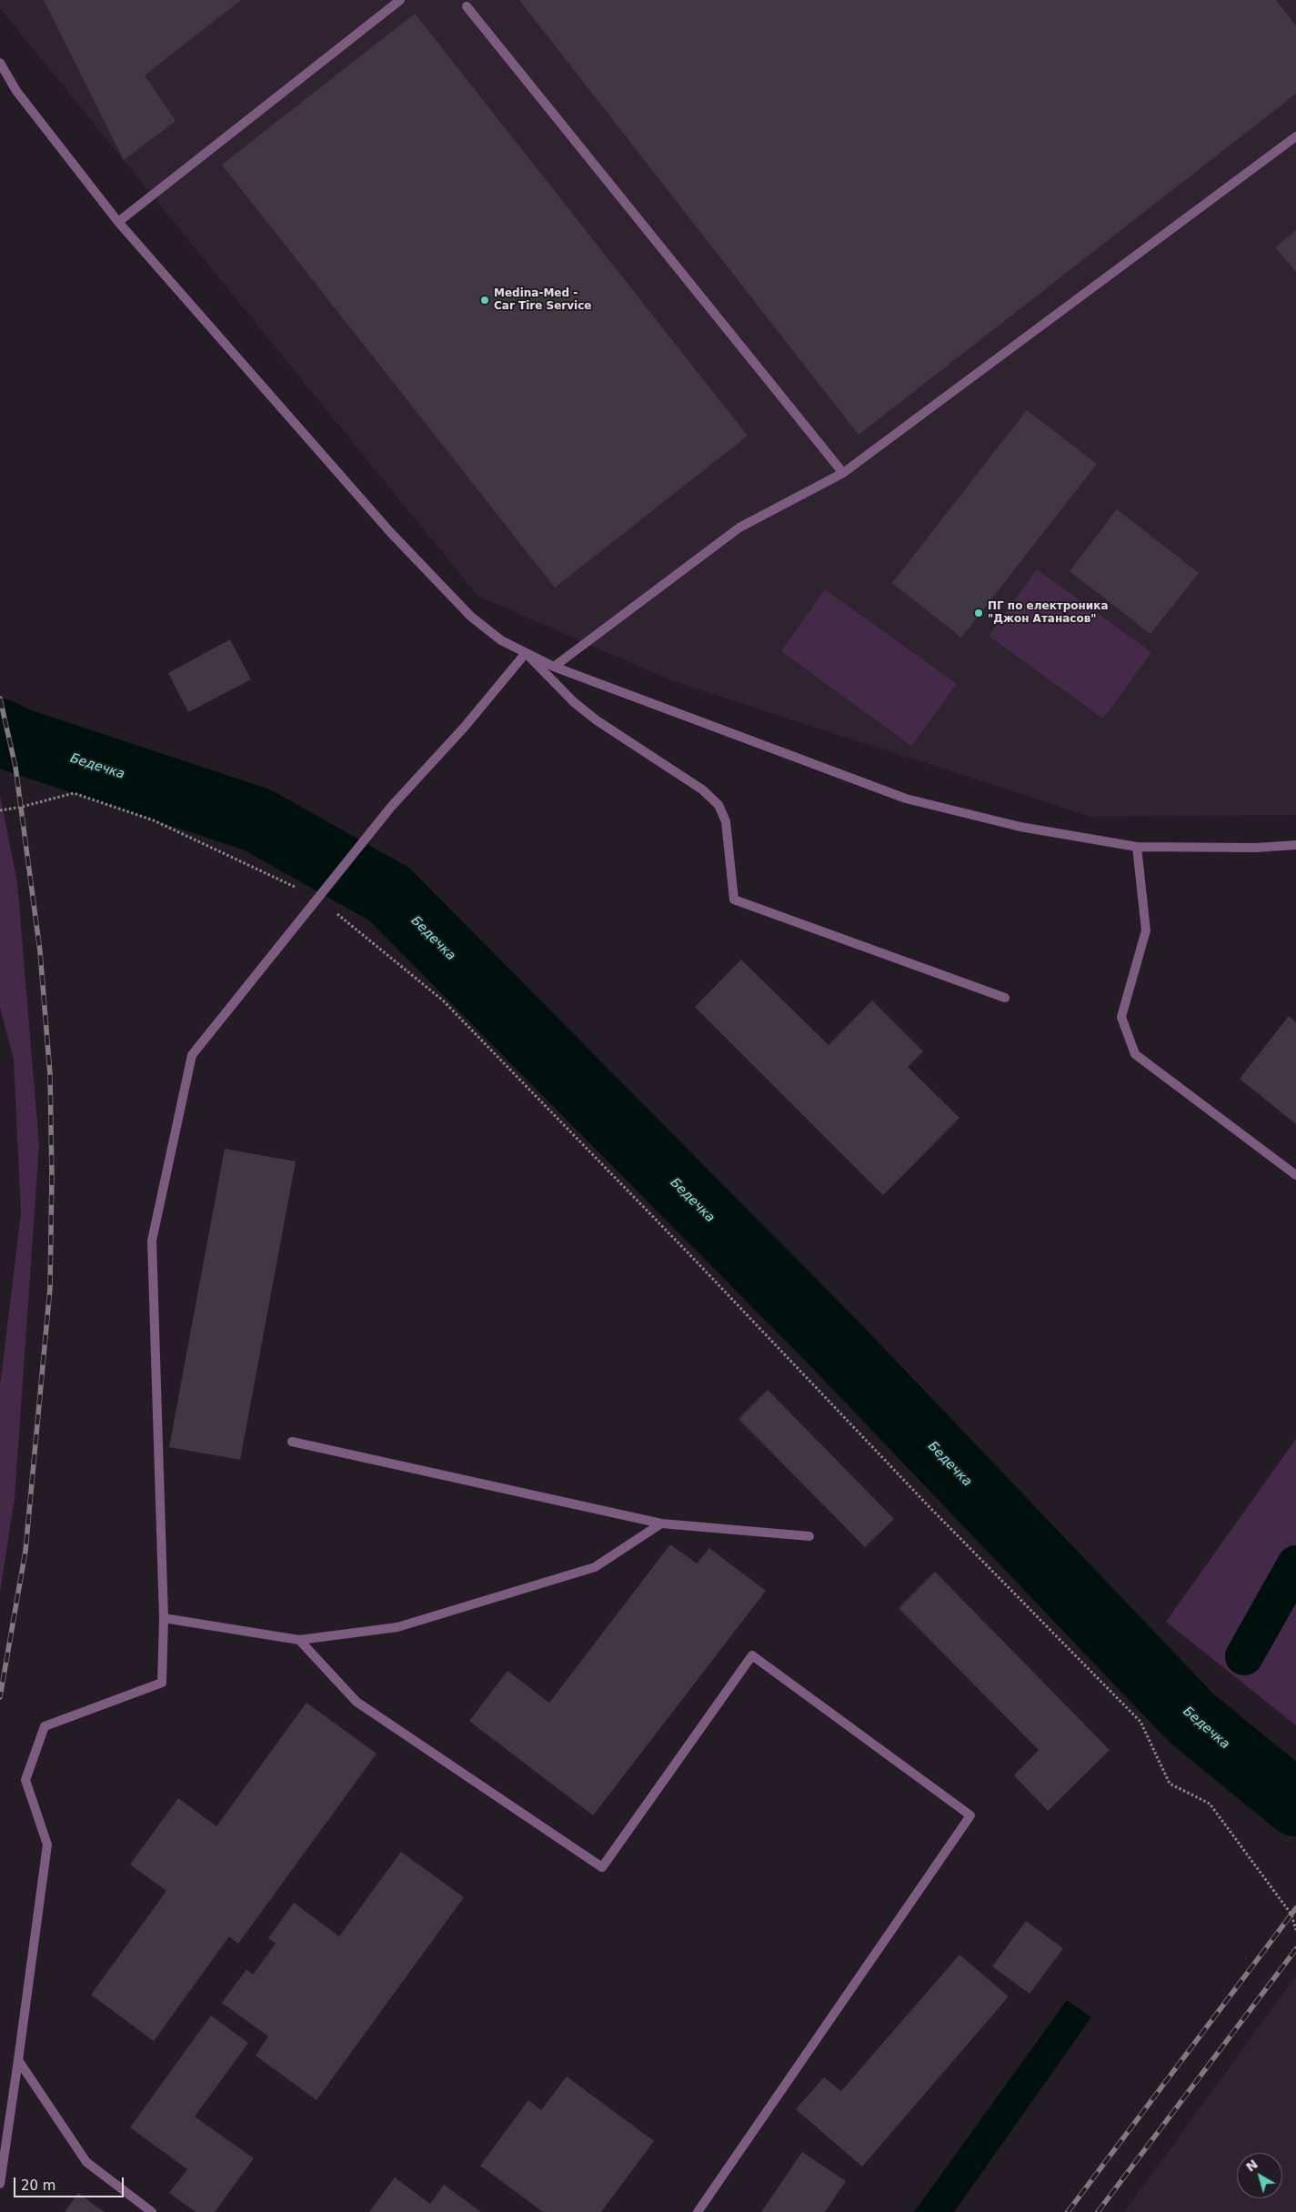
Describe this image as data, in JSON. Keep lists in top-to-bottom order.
{
  "water": ["Бедечка"],
  "places": ["Medina-Med - Car Tire Service", "ПГ по електроника \"Джон Атанасов\""],
  "scale_bar": "20 m",
  "north": "top left"
}
